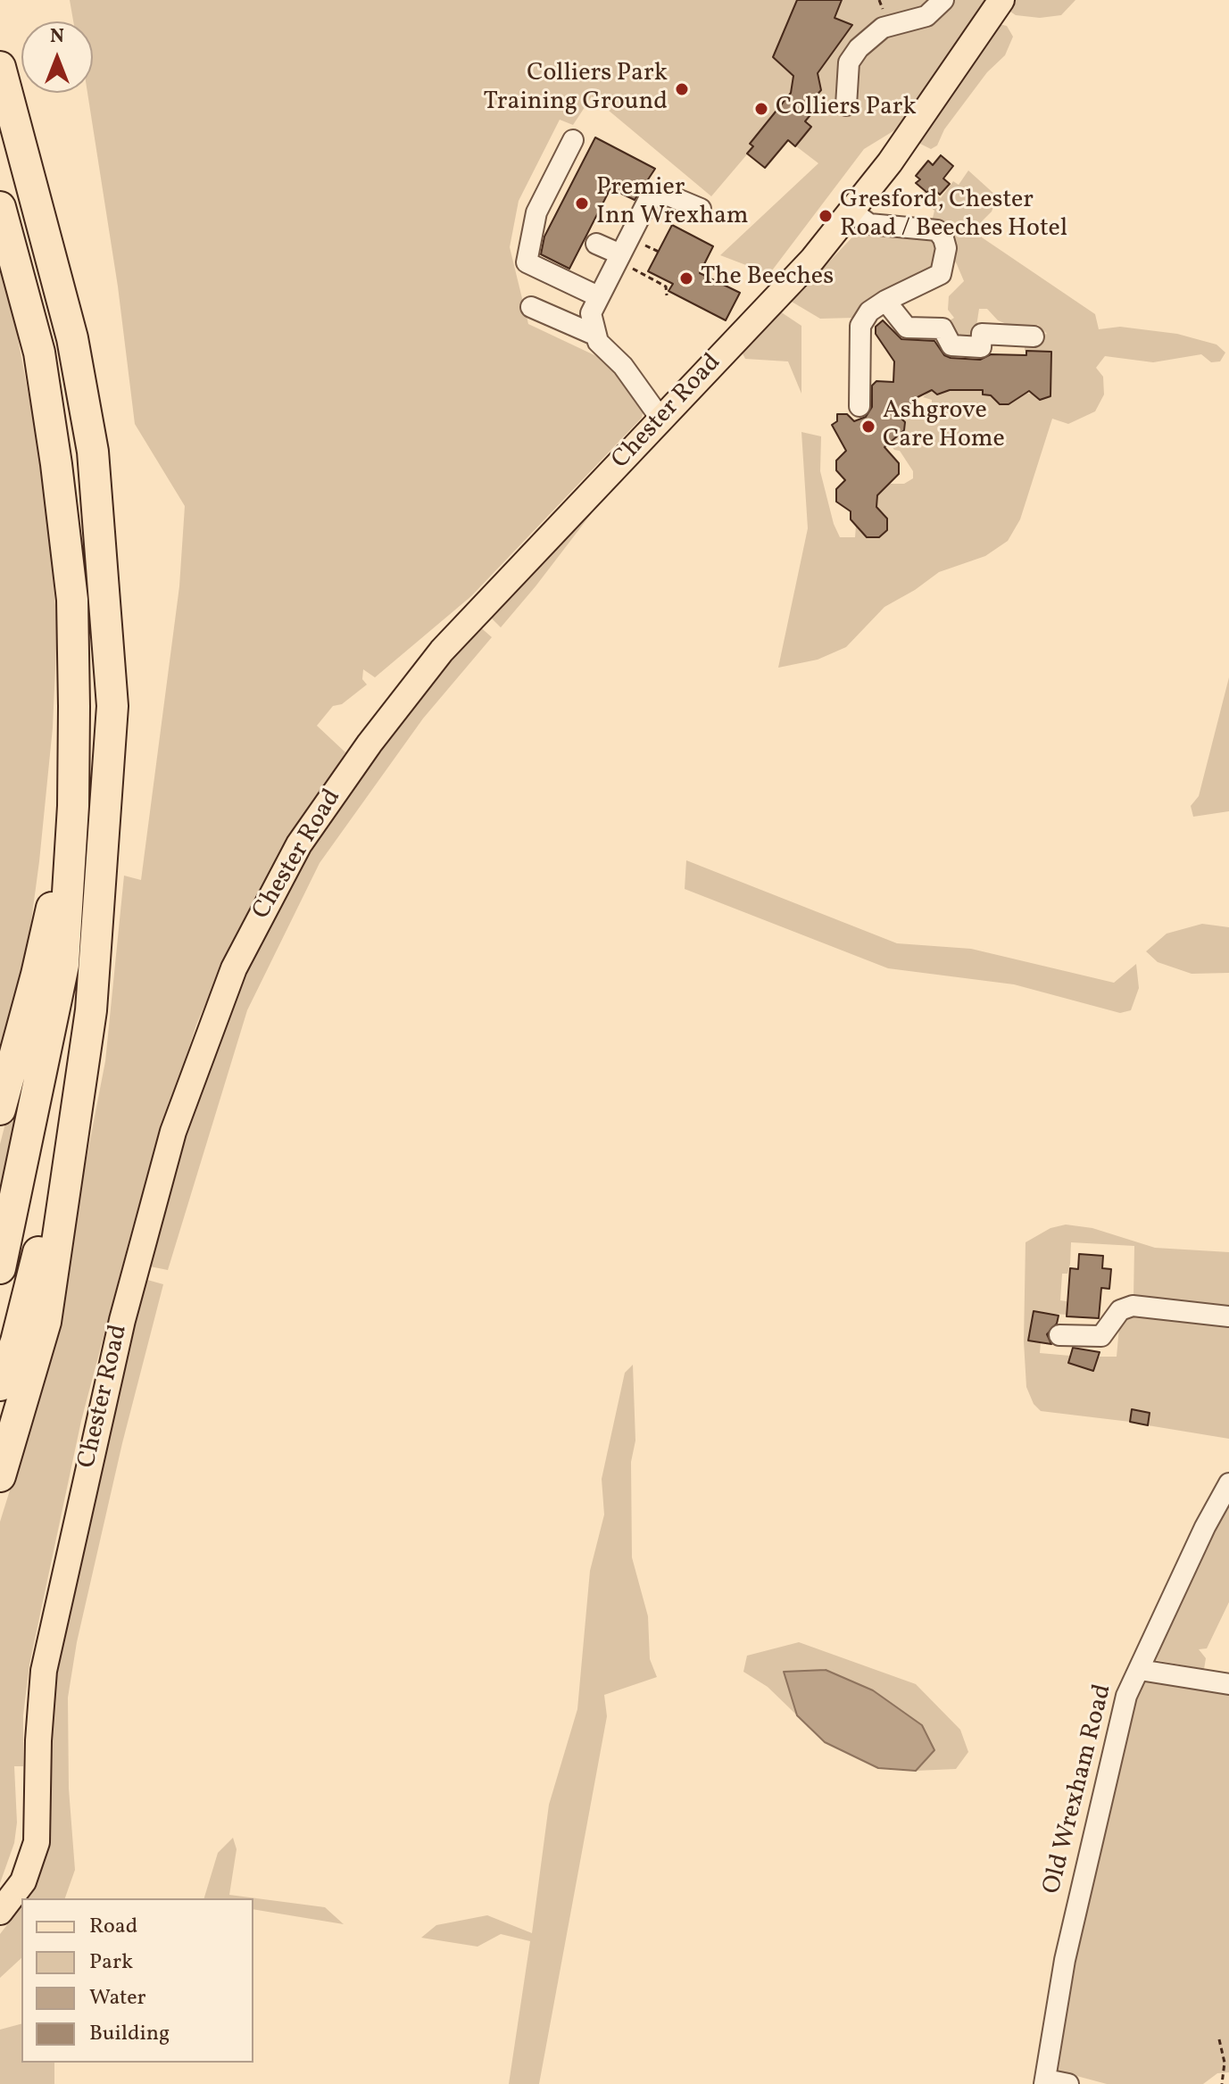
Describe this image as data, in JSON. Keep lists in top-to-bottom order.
{
  "streets": {
    "main road": ["Chester Road"],
    "street": ["Old Wrexham Road"]
  },
  "places": [
    "Colliers Park Training Ground",
    "Colliers Park",
    "Premier Inn Wrexham",
    "Gresford, Chester Road / Beeches Hotel",
    "The Beeches",
    "Ashgrove Care Home"
  ],
  "legend": [
    "Road",
    "Park",
    "Water",
    "Building"
  ],
  "north": "top"
}
